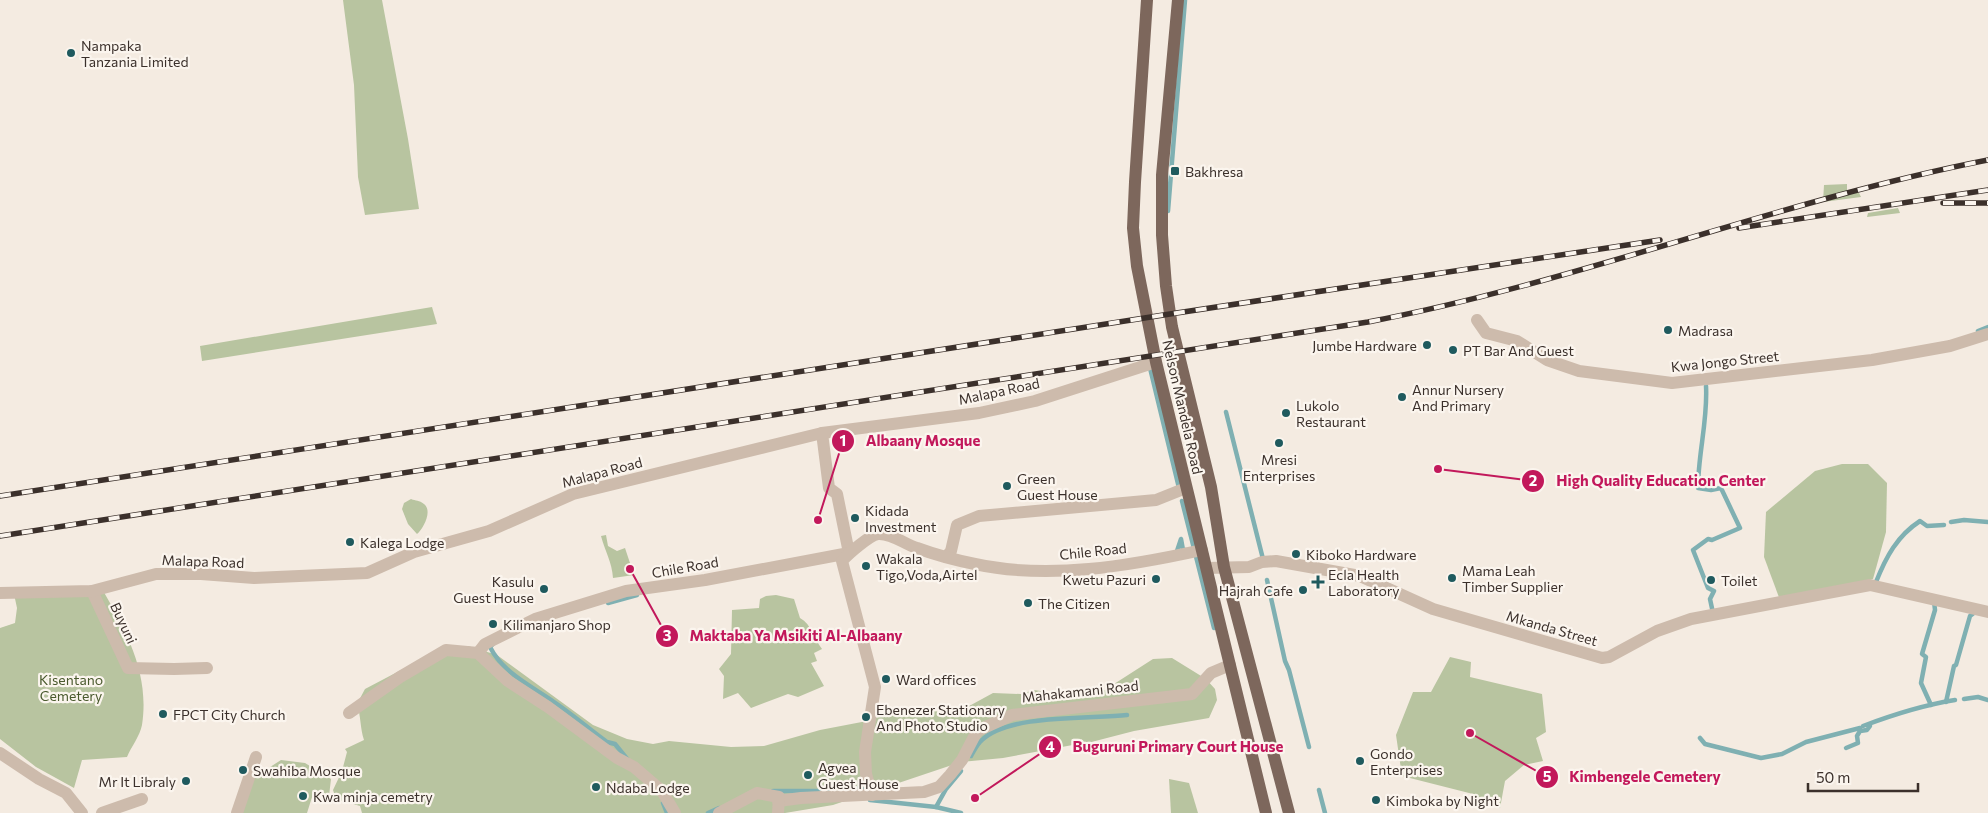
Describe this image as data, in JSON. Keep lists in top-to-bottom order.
{
  "streets": {
    "main road": ["Nelson Mandela Road"],
    "street": [
      "Kwa Jongo Street",
      "Malapa Road",
      "Chile Road",
      "Buyuni",
      "Mkanda Street",
      "Mahakamani Road"
    ]
  },
  "crossings": [
    ["Malapa Road", "Nelson Mandela Road"],
    ["Malapa Road", "Buyuni"],
    ["Nelson Mandela Road", "Chile Road"],
    ["Nelson Mandela Road", "Mkanda Street"],
    ["Nelson Mandela Road", "Mahakamani Road"]
  ],
  "parks": ["Kisentano Cemetery"],
  "places": {
    "other": [
      "Nampaka Tanzania Limited",
      "Madrasa",
      "Jumbe Hardware",
      "PT Bar And Guest",
      "Annur Nursery And Primary",
      "Lukolo Restaurant",
      "Mresi Enterprises",
      "High Quality Education Center",
      "Green Guest House",
      "Kidada Investment",
      "Albaany Mosque",
      "Kalega Lodge",
      "Kiboko Hardware",
      "Wakala Tigo,Voda,Airtel",
      "Maktaba Ya Msikiti Al-Albaany",
      "Mama Leah Timber Supplier",
      "Kwetu Pazuri",
      "Toilet",
      "Kasulu Guest House",
      "Hajrah Cafe",
      "The Citizen",
      "Kilimanjaro Shop",
      "Ward offices",
      "FPCT City Church",
      "Ebenezer Stationary And Photo Studio",
      "Kimbengele Cemetery",
      "Gondo Enterprises",
      "Swahiba Mosque",
      "Agvea Guest House",
      "Mr It Libraly",
      "Ndaba Lodge",
      "Kwa minja cemetry",
      "Buguruni Primary Court House",
      "Kimboka by Night"
    ],
    "transit": ["Bakhresa"],
    "health": ["Ecla Health Laboratory"]
  },
  "scale_bar": "50 m"
}
